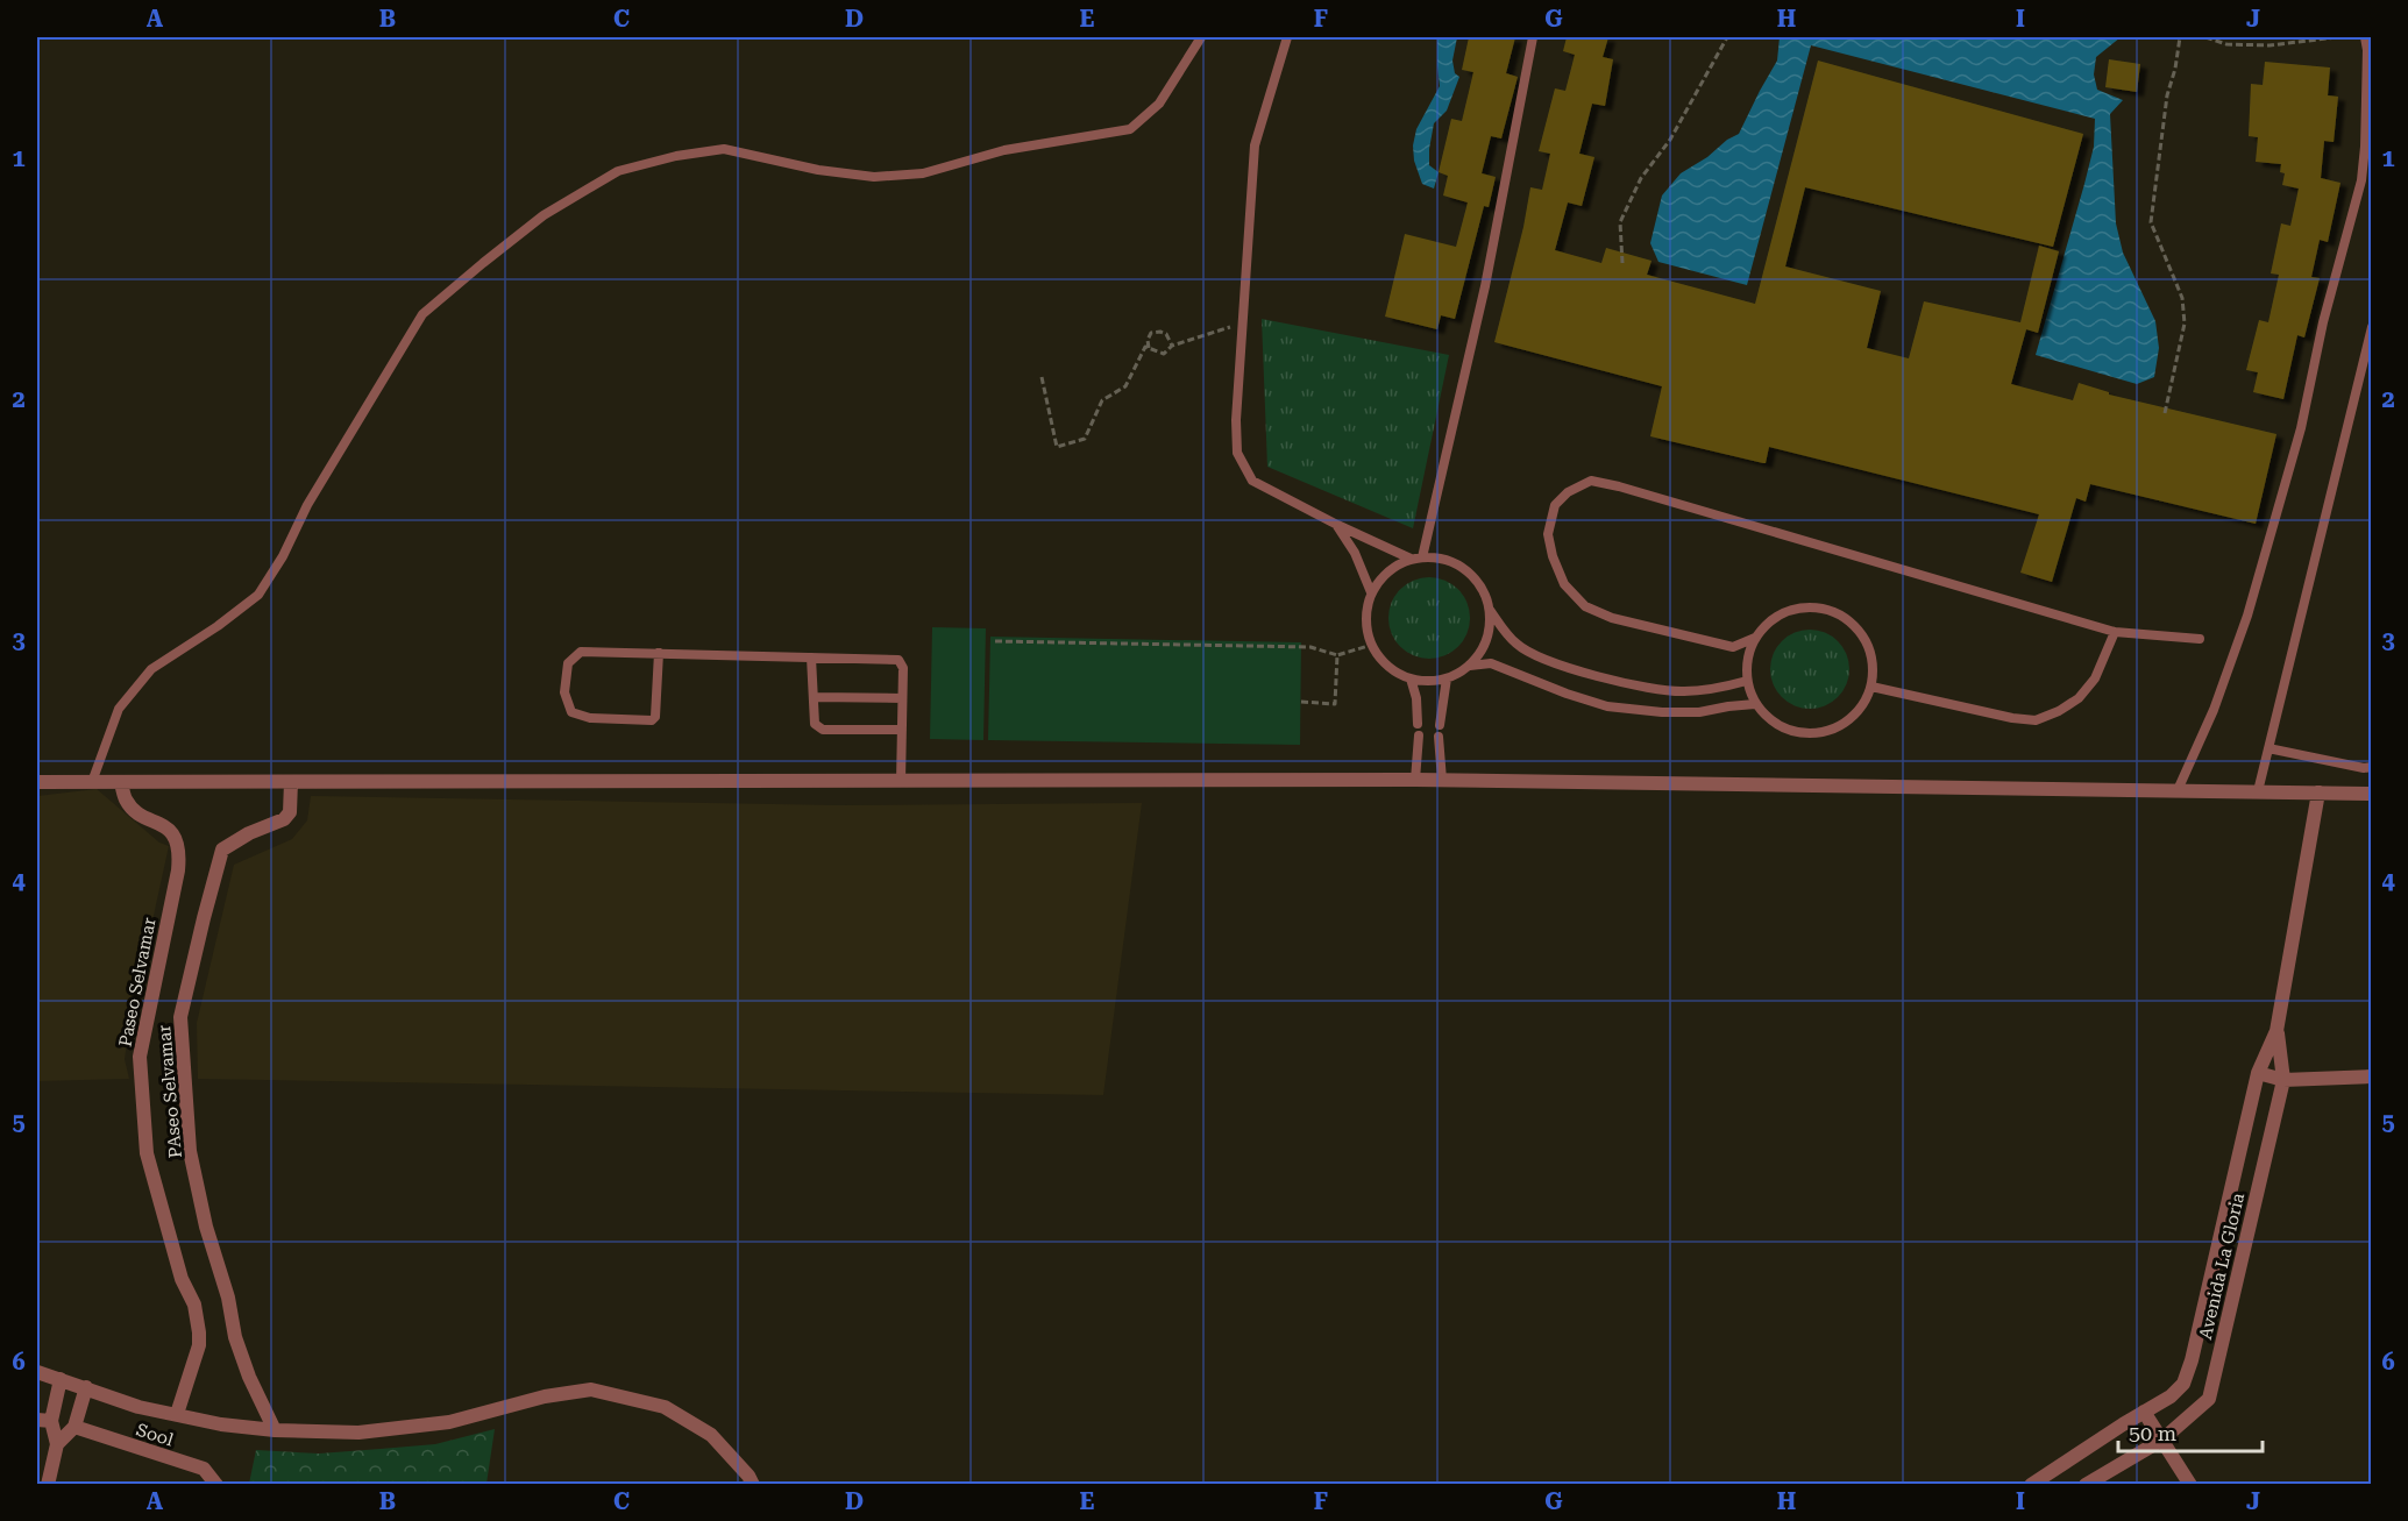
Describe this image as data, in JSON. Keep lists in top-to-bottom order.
{
  "streets": {
    "street": [
      "Paseo Selvamar",
      "PAseo Selvamar",
      "Avenida La Gloria",
      "Sool"
    ]
  },
  "scale_bar": "50 m",
  "grid": {
    "columns": [
      "A",
      "B",
      "C",
      "D",
      "E",
      "F",
      "G",
      "H",
      "I",
      "J"
    ],
    "rows": [
      "1",
      "2",
      "3",
      "4",
      "5",
      "6"
    ]
  }
}
